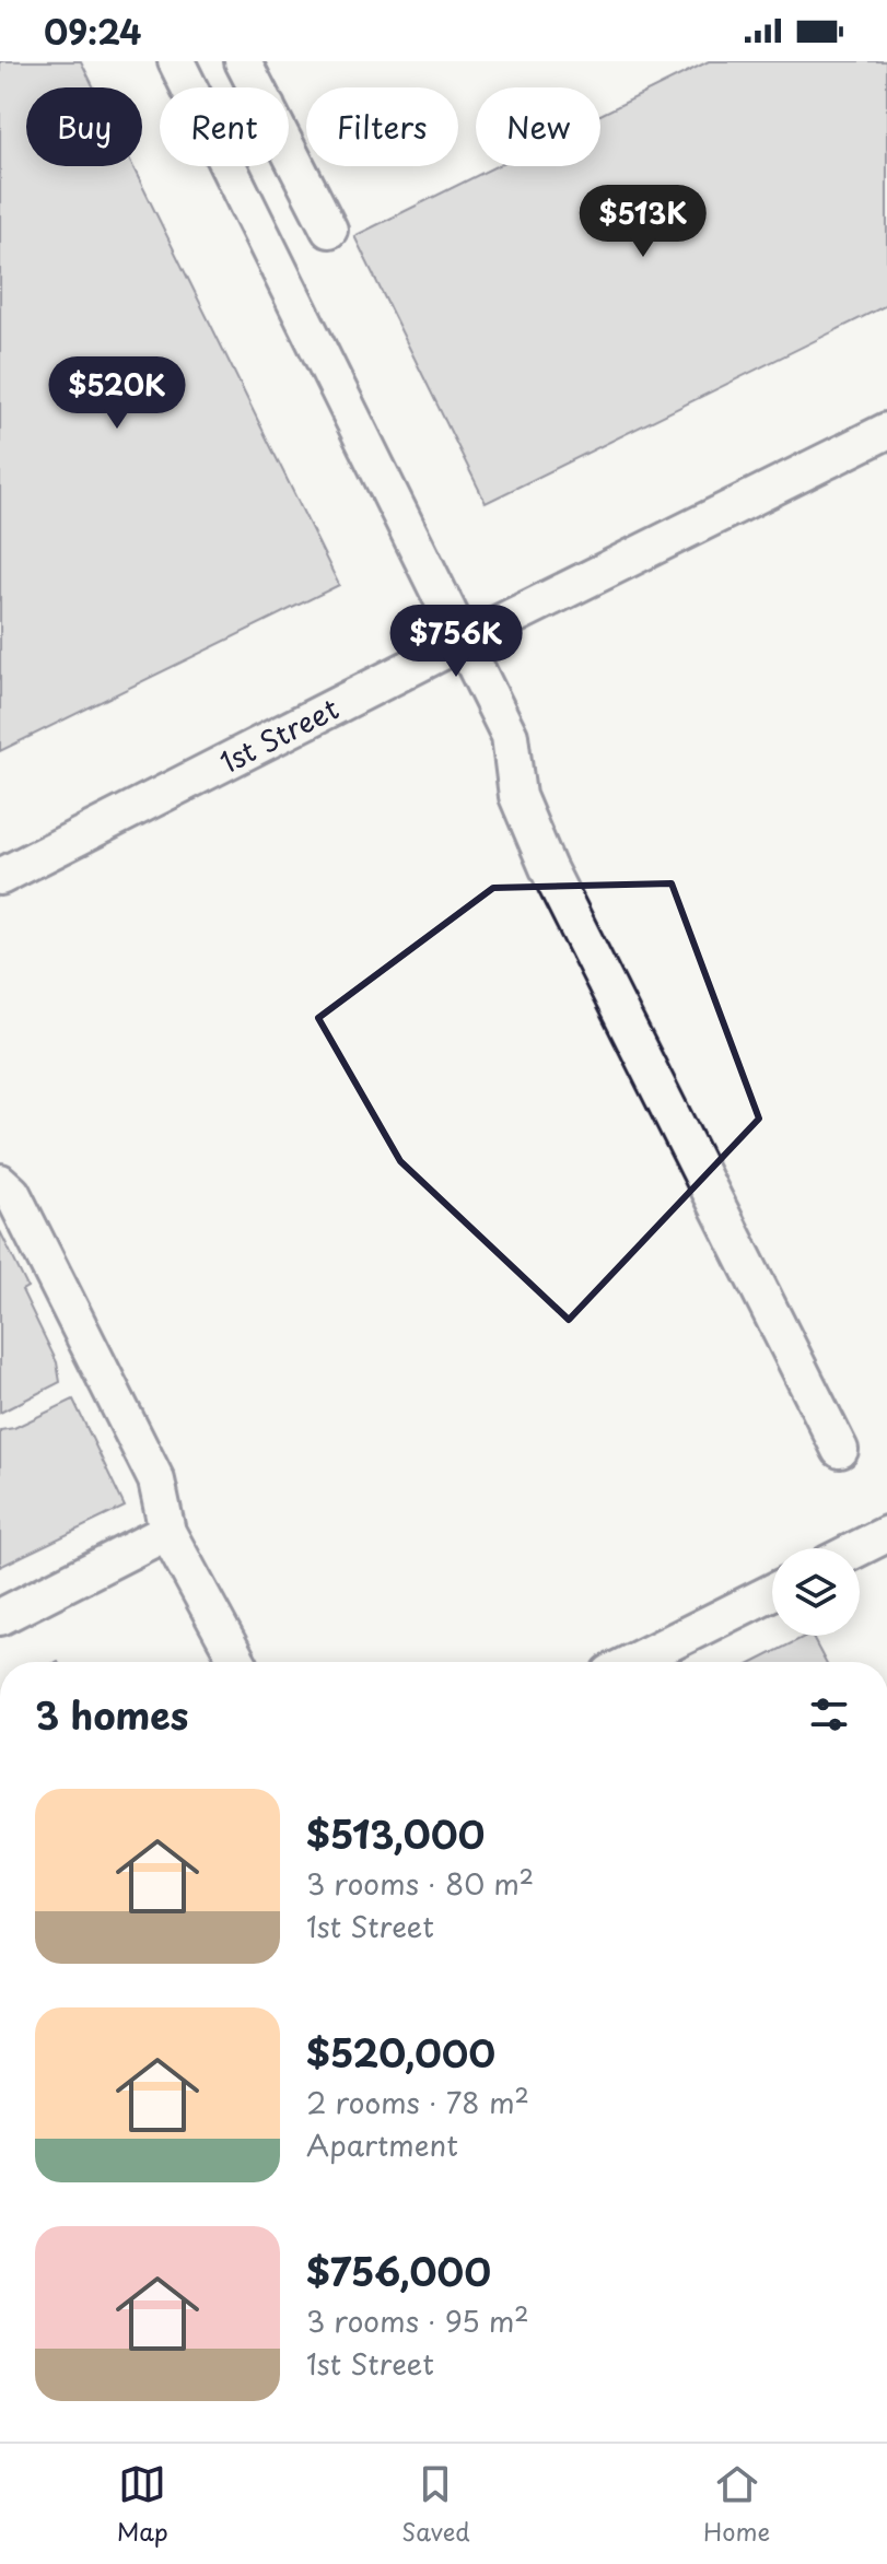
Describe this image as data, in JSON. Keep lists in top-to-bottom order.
{
  "streets": {
    "street": ["1st Street"]
  },
  "page": {
    "status": "09:24",
    "chip": [
      "Buy",
      "Rent",
      "Filters",
      "New"
    ],
    "price": ["$513K", "$520K", "$756K"],
    "heading": "3 homes",
    "list": [
      {
        "name": "$513,000",
        "note": "3 rooms · 80 m² · 1st Street"
      },
      {
        "name": "$520,000",
        "note": "2 rooms · 78 m² · Apartment"
      },
      {
        "name": "$756,000",
        "note": "3 rooms · 95 m² · 1st Street"
      }
    ],
    "tabs": ["Map", "Saved", "Home"]
  }
}
